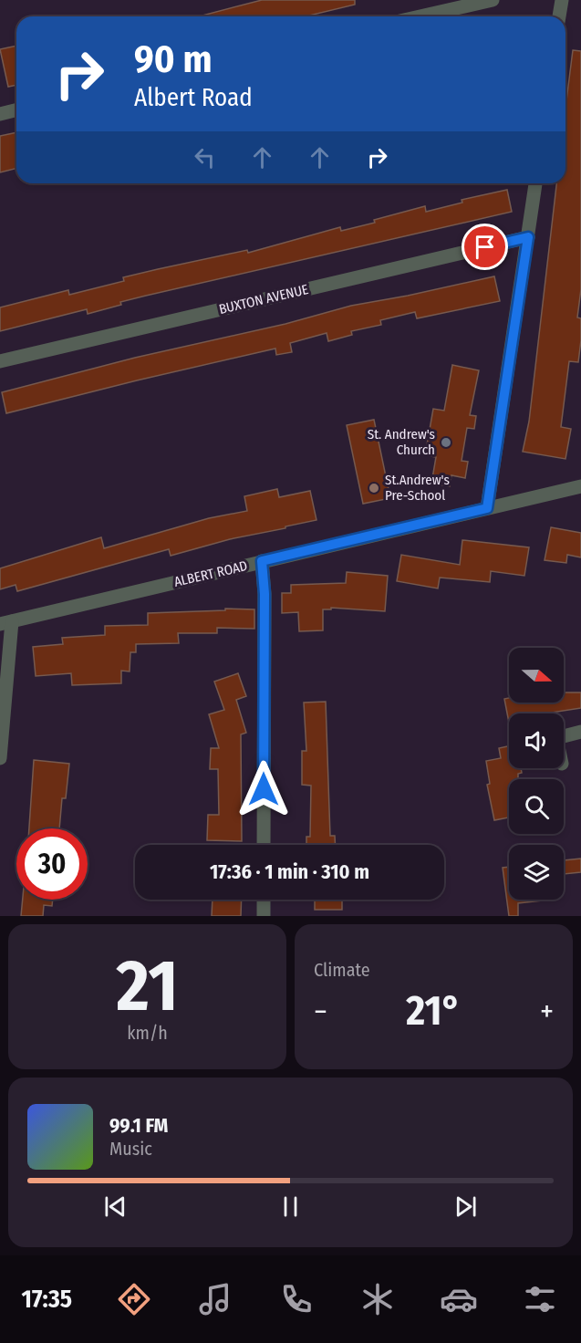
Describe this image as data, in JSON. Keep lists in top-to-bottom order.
{
  "streets": {
    "street": ["BUXTON AVENUE", "ALBERT ROAD"]
  },
  "places": ["St. Andrew's Church", "St.Andrew's Pre-School"],
  "north": "right",
  "page": {
    "turn": ["90 m", "Albert Road"],
    "limit": "30",
    "trip": "17:36 · 1 min · 310 m",
    "tile": [
      ["21", "km/h"],
      "Climate"
    ],
    "heat": ["−", "21°", "+"],
    "song": ["99.1 FM", "Music"],
    "tabs": "17:35"
  }
}
